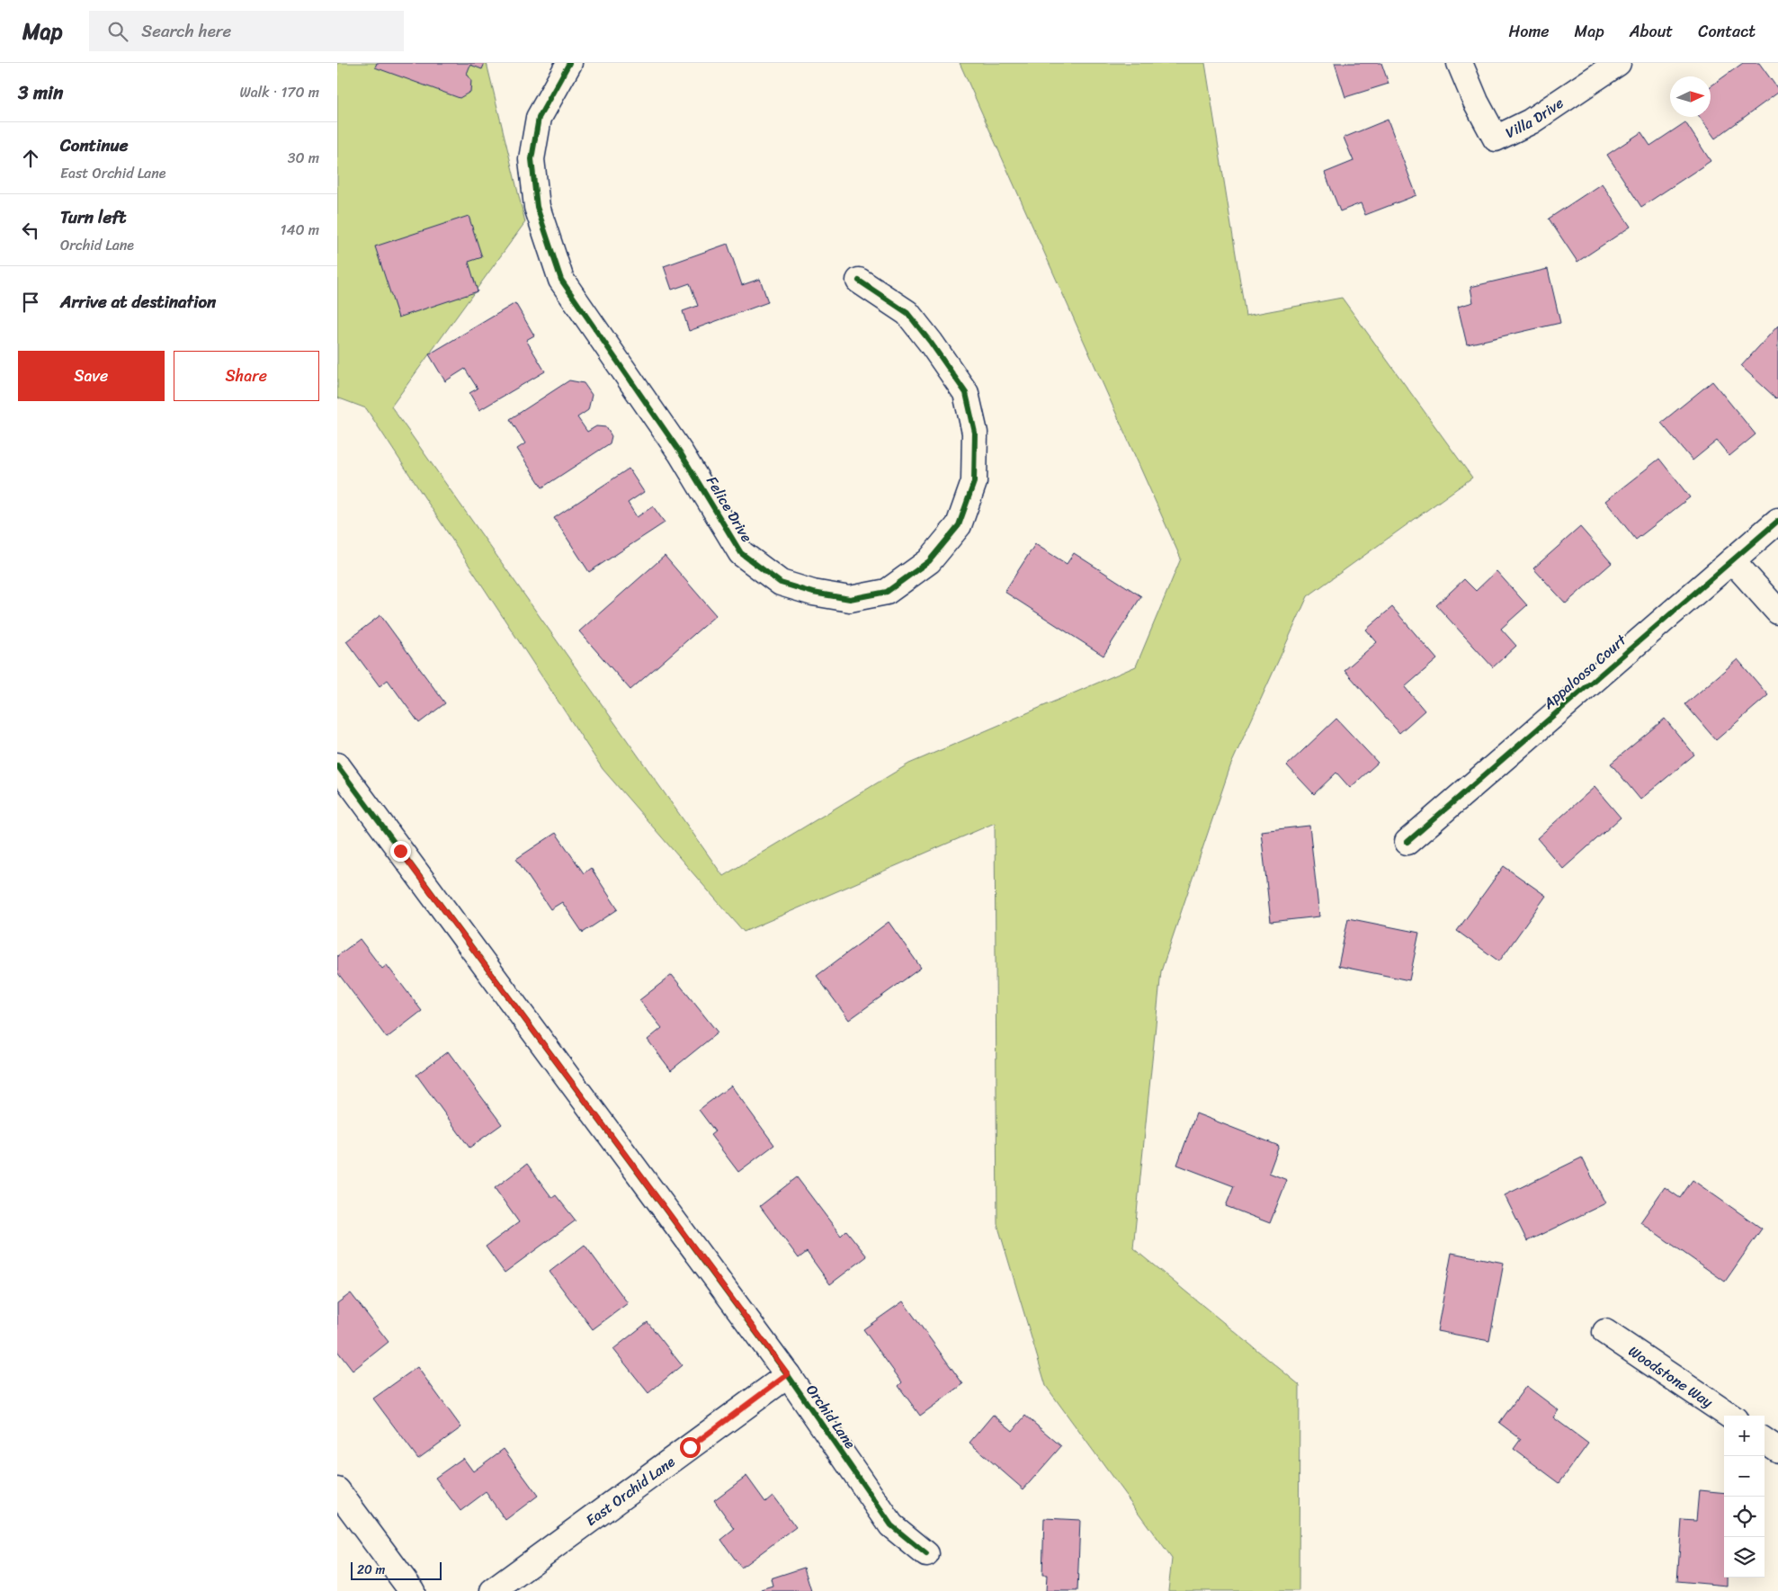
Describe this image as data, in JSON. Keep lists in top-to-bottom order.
{
  "streets": {
    "street": [
      "Villa Drive",
      "Felice Drive",
      "Appaloosa Court",
      "Woodstone Way",
      "Orchid Lane",
      "East Orchid Lane"
    ]
  },
  "crossings": [
    ["Orchid Lane", "East Orchid Lane"]
  ],
  "scale_bar": "20 m",
  "north": "right",
  "page": {
    "header": "Map",
    "search": "Search here",
    "nav": [
      "Home",
      "Map",
      "About",
      "Contact"
    ],
    "heading": ["3 min", "Walk · 170 m"],
    "list": [
      ["Continue", "East Orchid Lane", "30 m"],
      ["Turn left", "Orchid Lane", "140 m"],
      "Arrive at destination"
    ],
    "buttons": ["Save", "Share"],
    "map_buttons": ["+", "−"],
    "scale": "20 m"
  }
}
